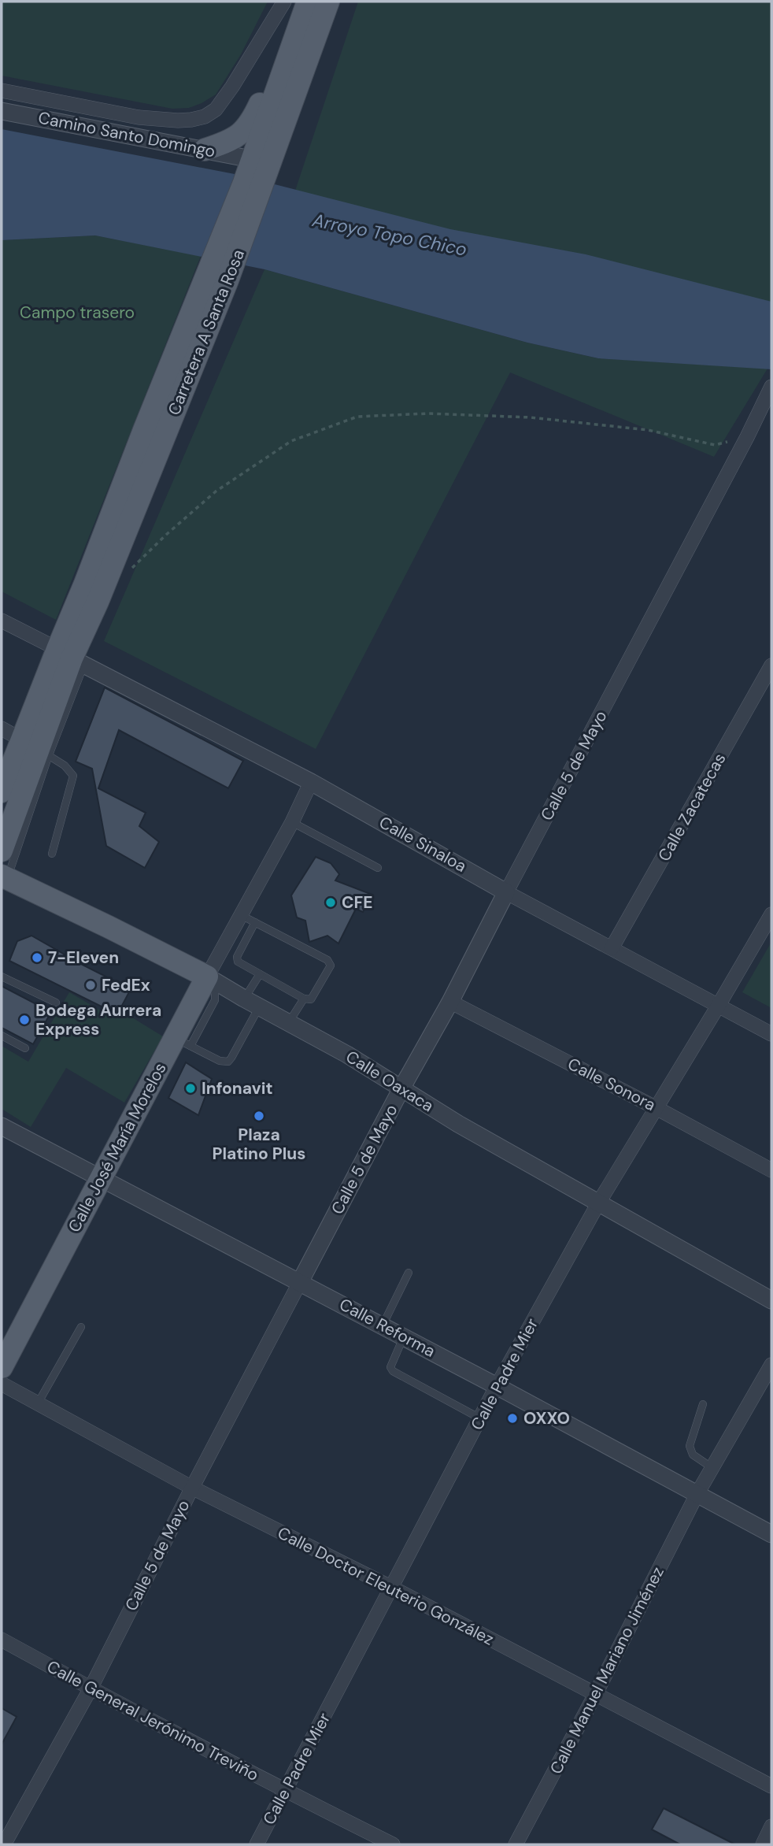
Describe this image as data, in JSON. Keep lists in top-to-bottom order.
{
  "streets": {
    "main road": ["Carretera A Santa Rosa", "Calle Oaxaca", "Calle José María Morelos"],
    "street": [
      "Camino Santo Domingo",
      "Calle 5 de Mayo",
      "Calle Zacatecas",
      "Calle Sinaloa",
      "Calle Sonora",
      "Calle Reforma",
      "Calle Padre Mier",
      "Calle Doctor Eleuterio González",
      "Calle Manuel Mariano Jiménez",
      "Calle General Jerónimo Treviño"
    ]
  },
  "crossings": [
    ["Camino Santo Domingo", "Carretera A Santa Rosa"],
    ["Carretera A Santa Rosa", "Calle Sinaloa"],
    ["Calle 5 de Mayo", "Calle Sinaloa"],
    ["Calle 5 de Mayo", "Calle Oaxaca"],
    ["Calle 5 de Mayo", "Calle Sonora"],
    ["Calle 5 de Mayo", "Calle Reforma"],
    ["Calle 5 de Mayo", "Calle Doctor Eleuterio González"],
    ["Calle 5 de Mayo", "Calle General Jerónimo Treviño"],
    ["Calle Zacatecas", "Calle Sinaloa"],
    ["Calle Sinaloa", "Calle José María Morelos"],
    ["Calle Sinaloa", "Calle Padre Mier"],
    ["Calle Oaxaca", "Calle José María Morelos"],
    ["Calle Oaxaca", "Calle Padre Mier"],
    ["Calle Sonora", "Calle Padre Mier"],
    ["Calle José María Morelos", "Calle Reforma"],
    ["Calle Reforma", "Calle Padre Mier"],
    ["Calle Reforma", "Calle Manuel Mariano Jiménez"],
    ["Calle Padre Mier", "Calle Doctor Eleuterio González"],
    ["Calle Padre Mier", "Calle General Jerónimo Treviño"],
    ["Calle Doctor Eleuterio González", "Calle Manuel Mariano Jiménez"]
  ],
  "water": ["Arroyo Topo Chico"],
  "parks": ["Campo trasero"],
  "places": [
    "CFE",
    "7-Eleven",
    "FedEx",
    "Bodega Aurrera Express",
    "Infonavit",
    "Plaza Platino Plus",
    "OXXO"
  ]
}
